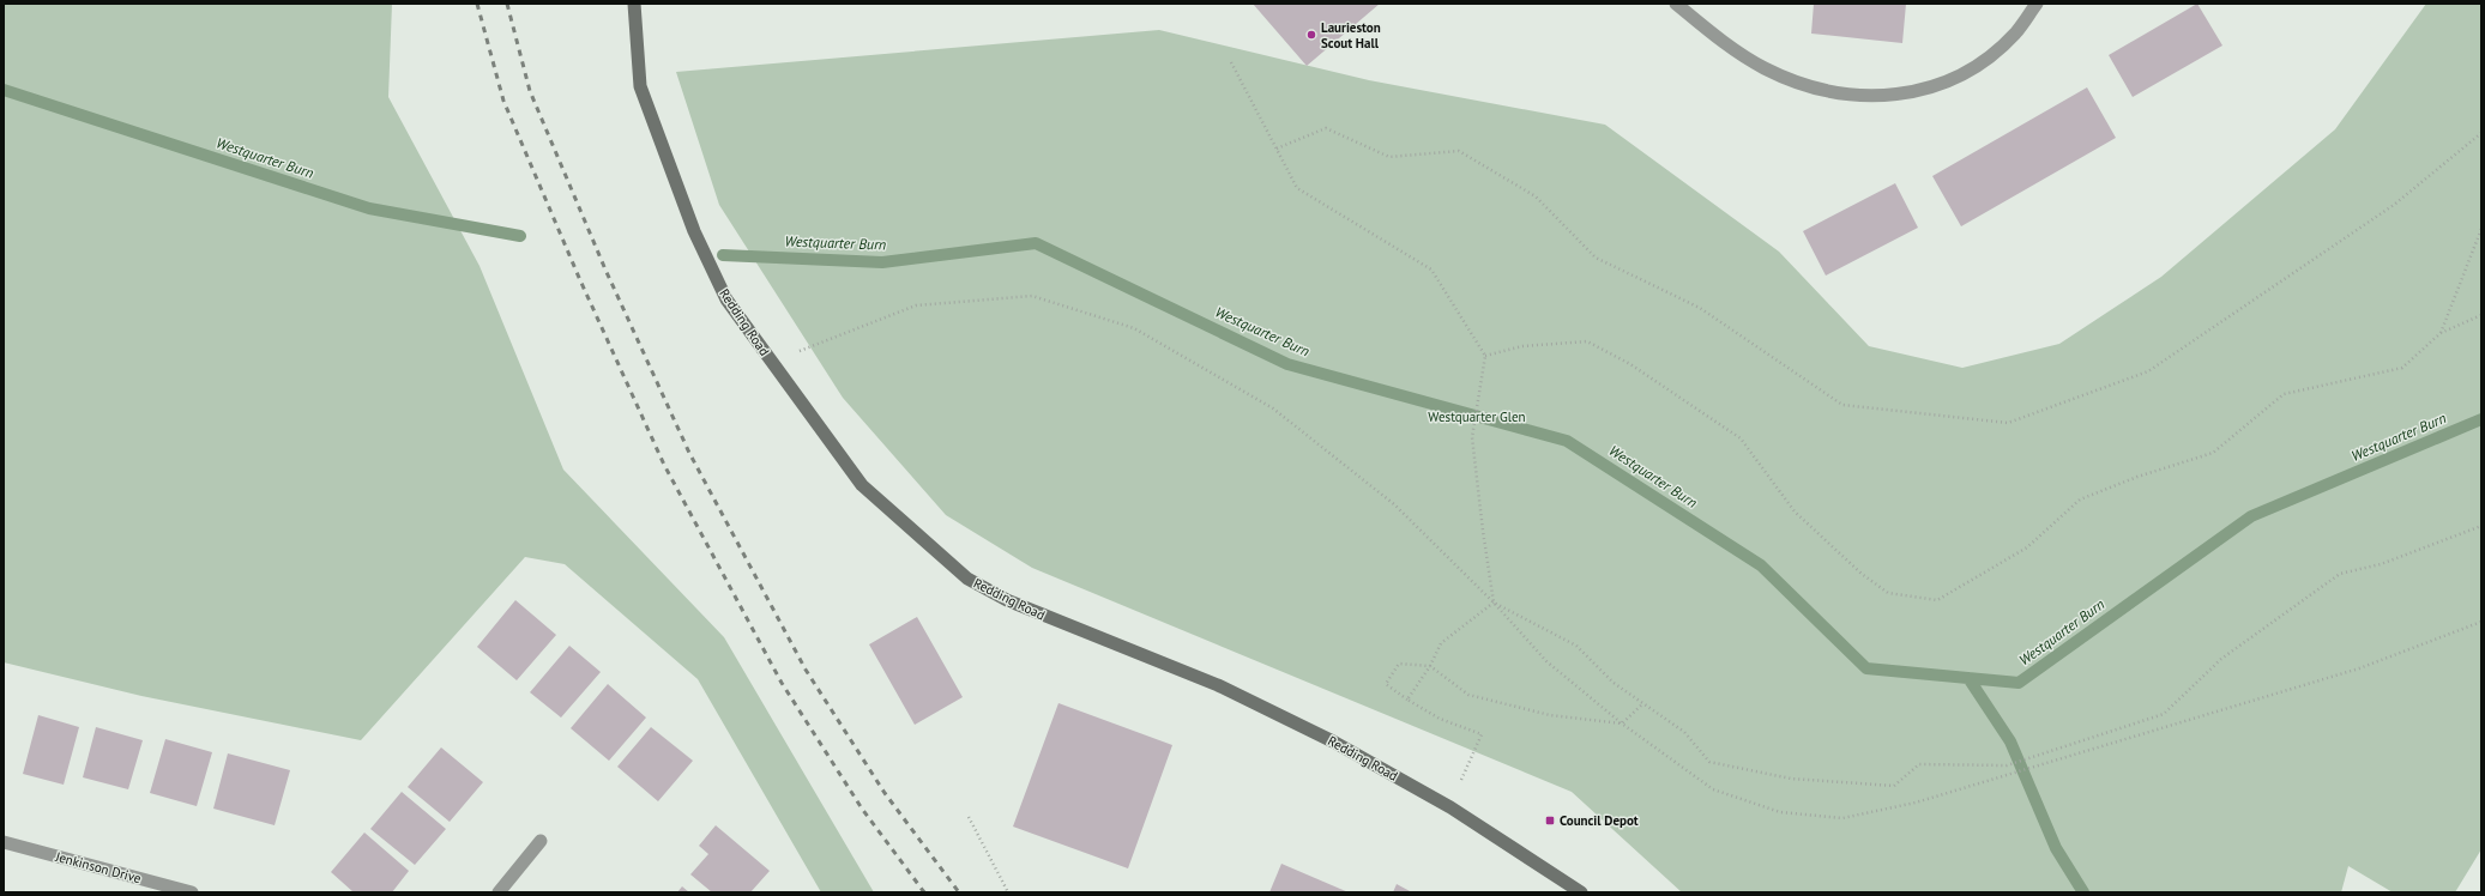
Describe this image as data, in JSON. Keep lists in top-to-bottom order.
{
  "streets": {
    "main road": ["Redding Road"],
    "street": ["Jenkinson Drive"]
  },
  "water": ["Westquarter Burn"],
  "parks": ["Westquarter Glen"],
  "places": {
    "other": ["Laurieston Scout Hall"],
    "transit": ["Council Depot"]
  }
}
